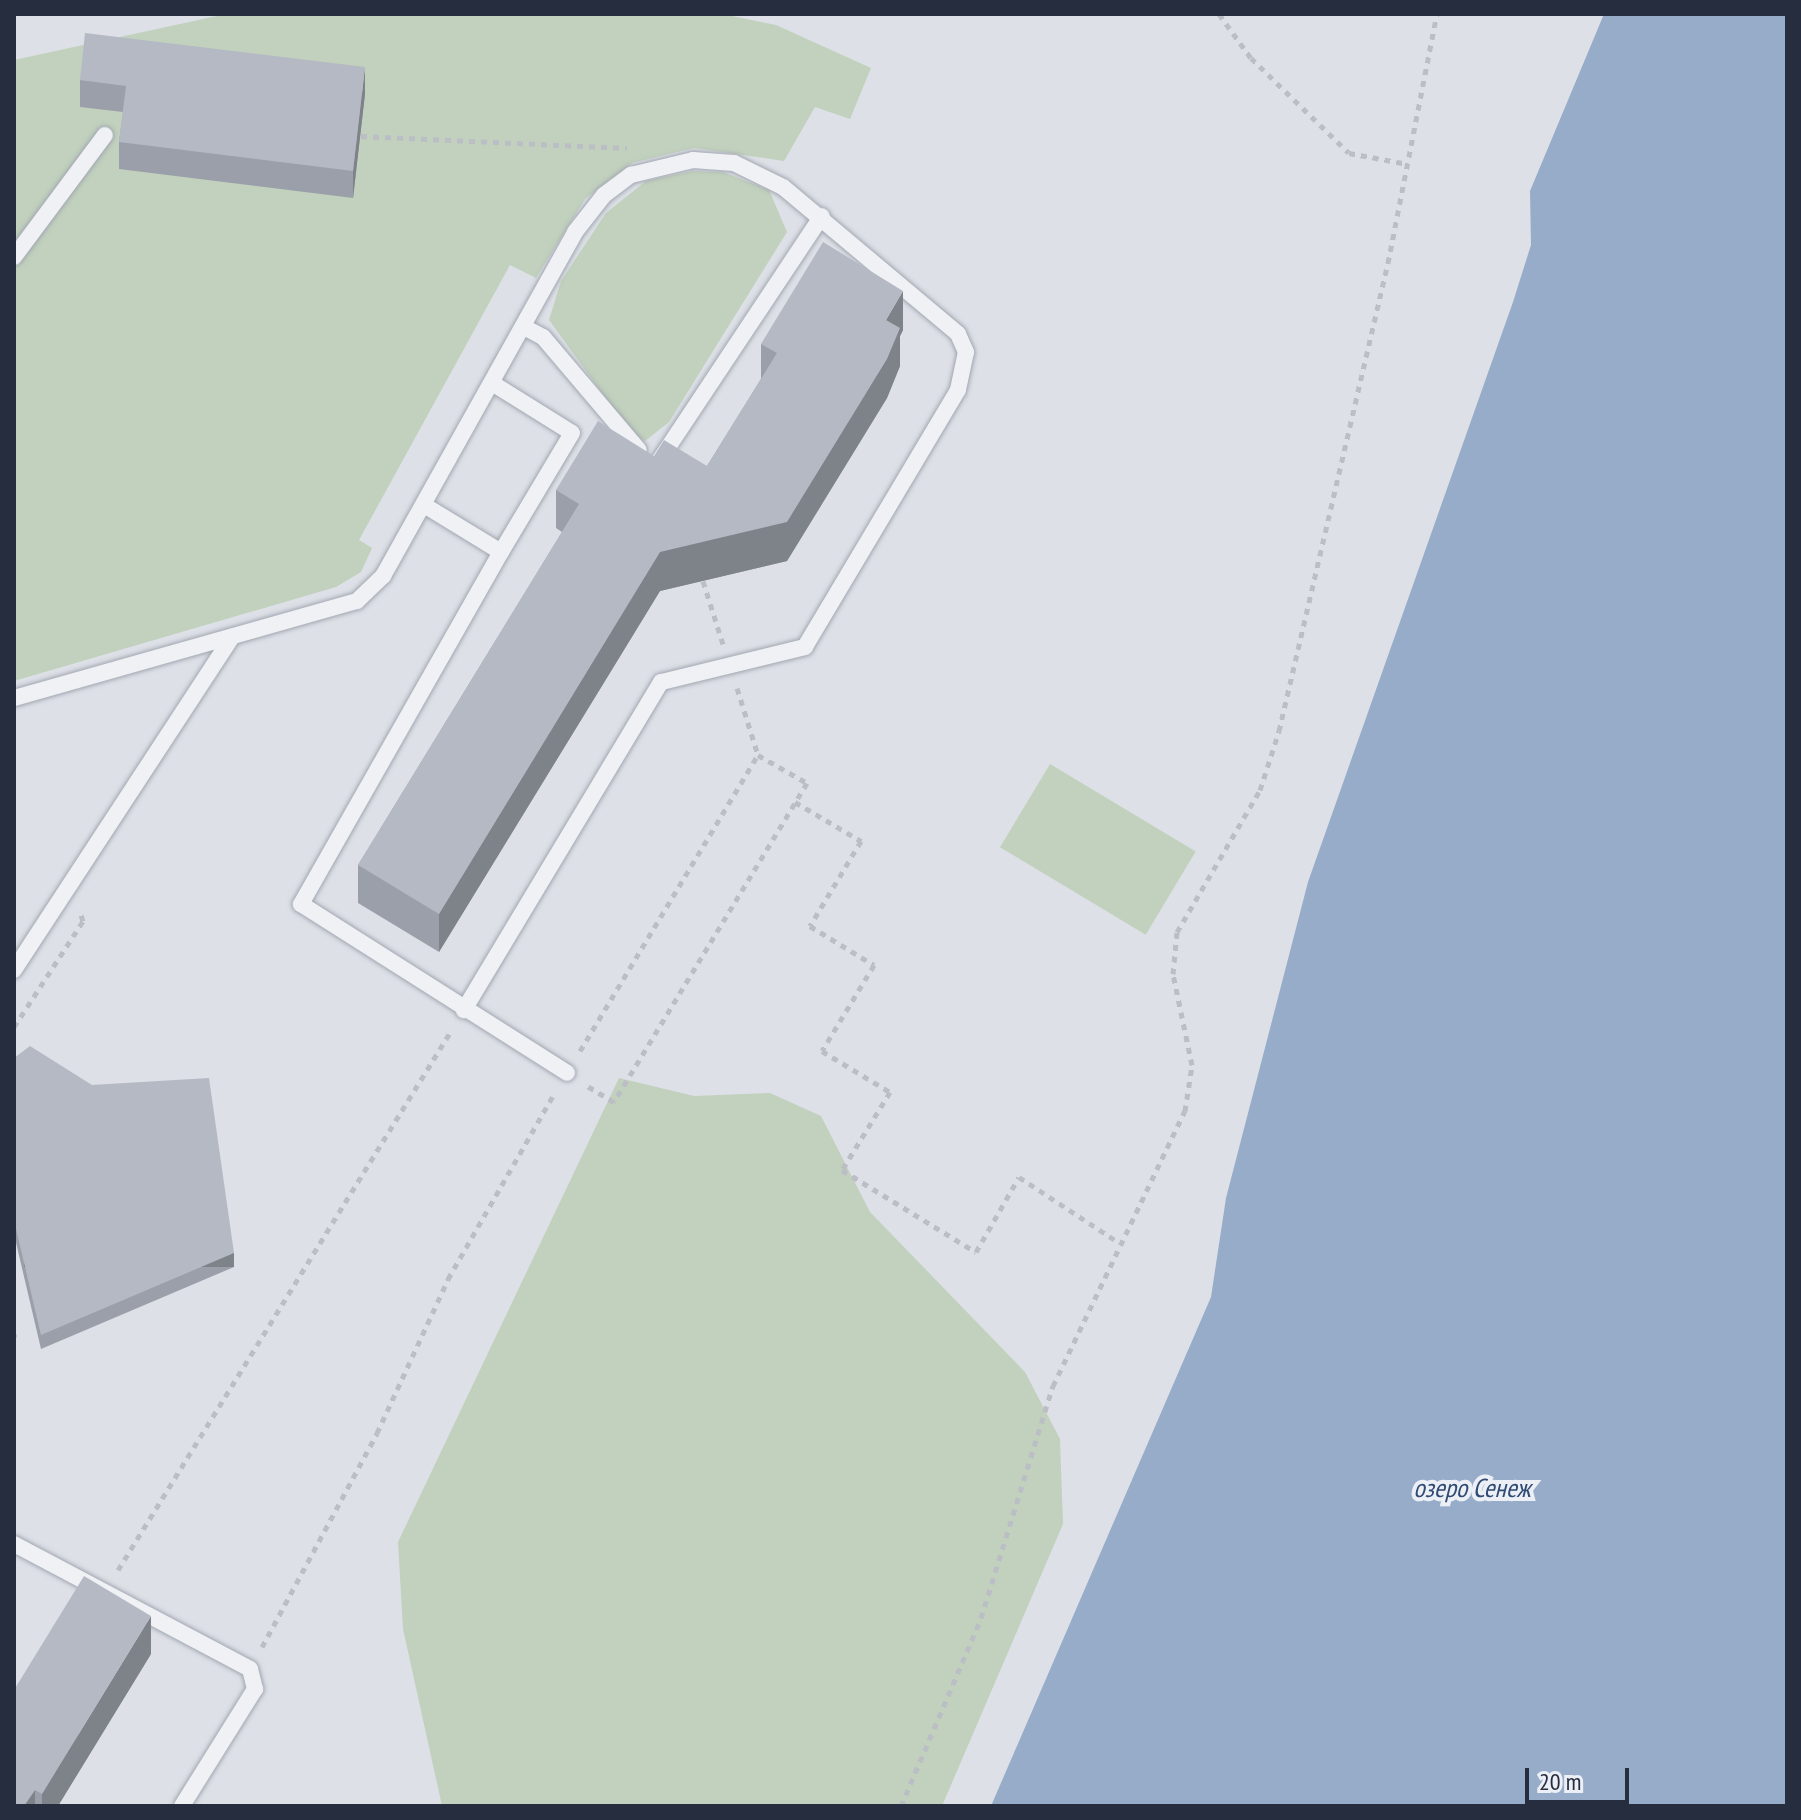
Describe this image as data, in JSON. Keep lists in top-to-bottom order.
{
  "water": ["озеро Сенеж"],
  "scale_bar": "20 m"
}
